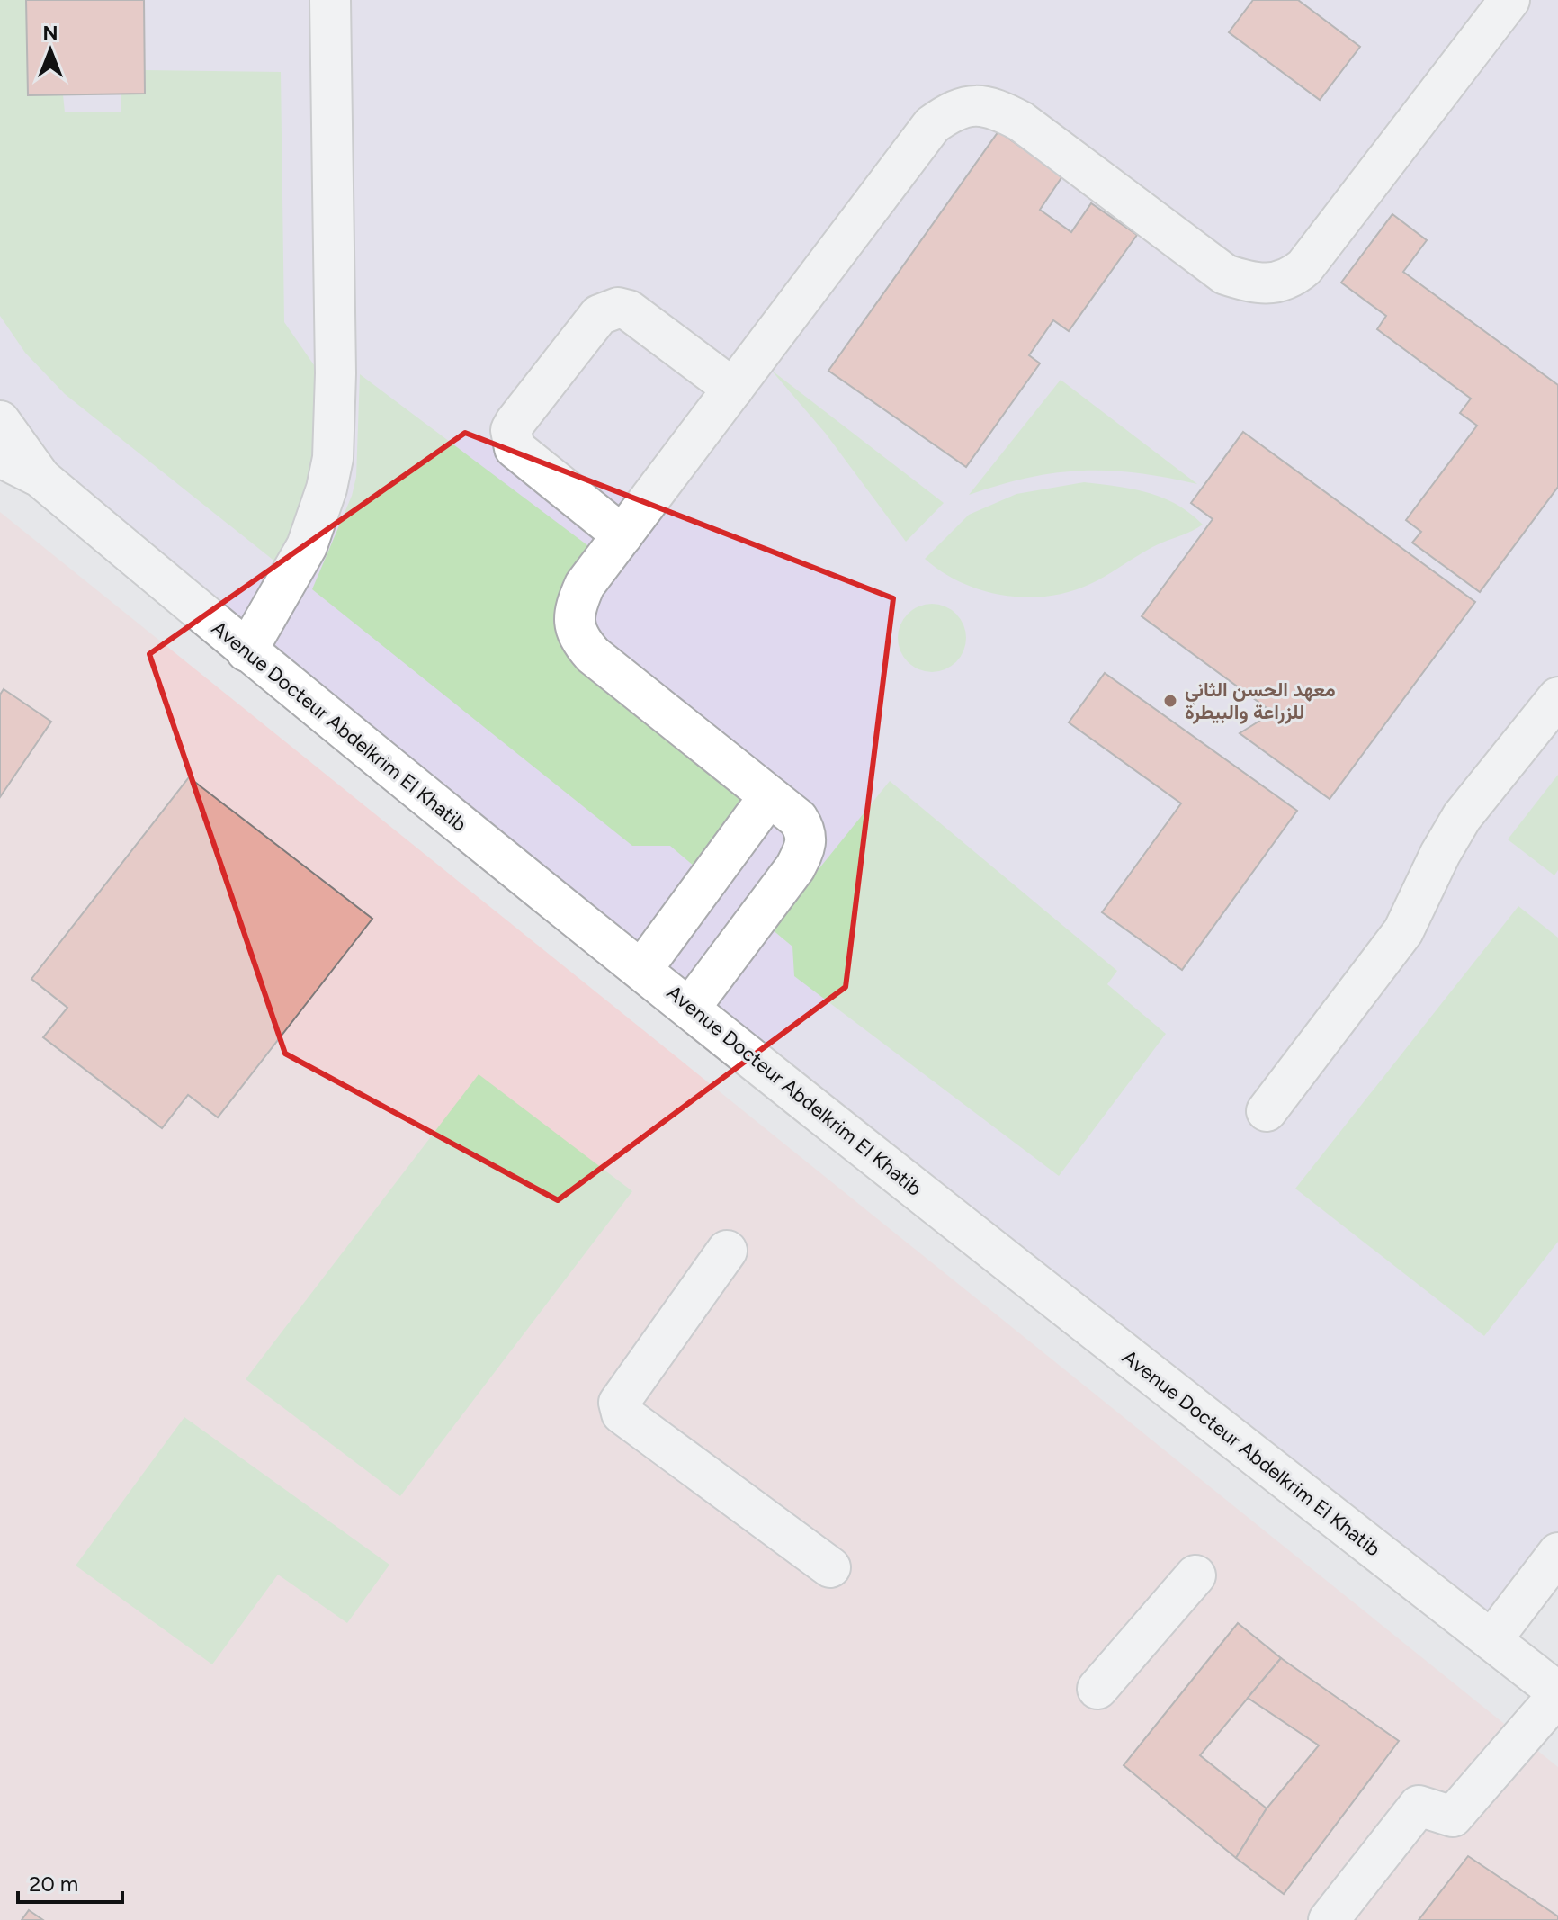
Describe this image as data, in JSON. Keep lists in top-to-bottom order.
{
  "streets": {
    "street": ["Avenue Docteur Abdelkrim El Khatib"]
  },
  "places": ["معهد الحسن الثاني للزراعة والبيطرة"],
  "scale_bar": "20 m",
  "north": "top"
}
